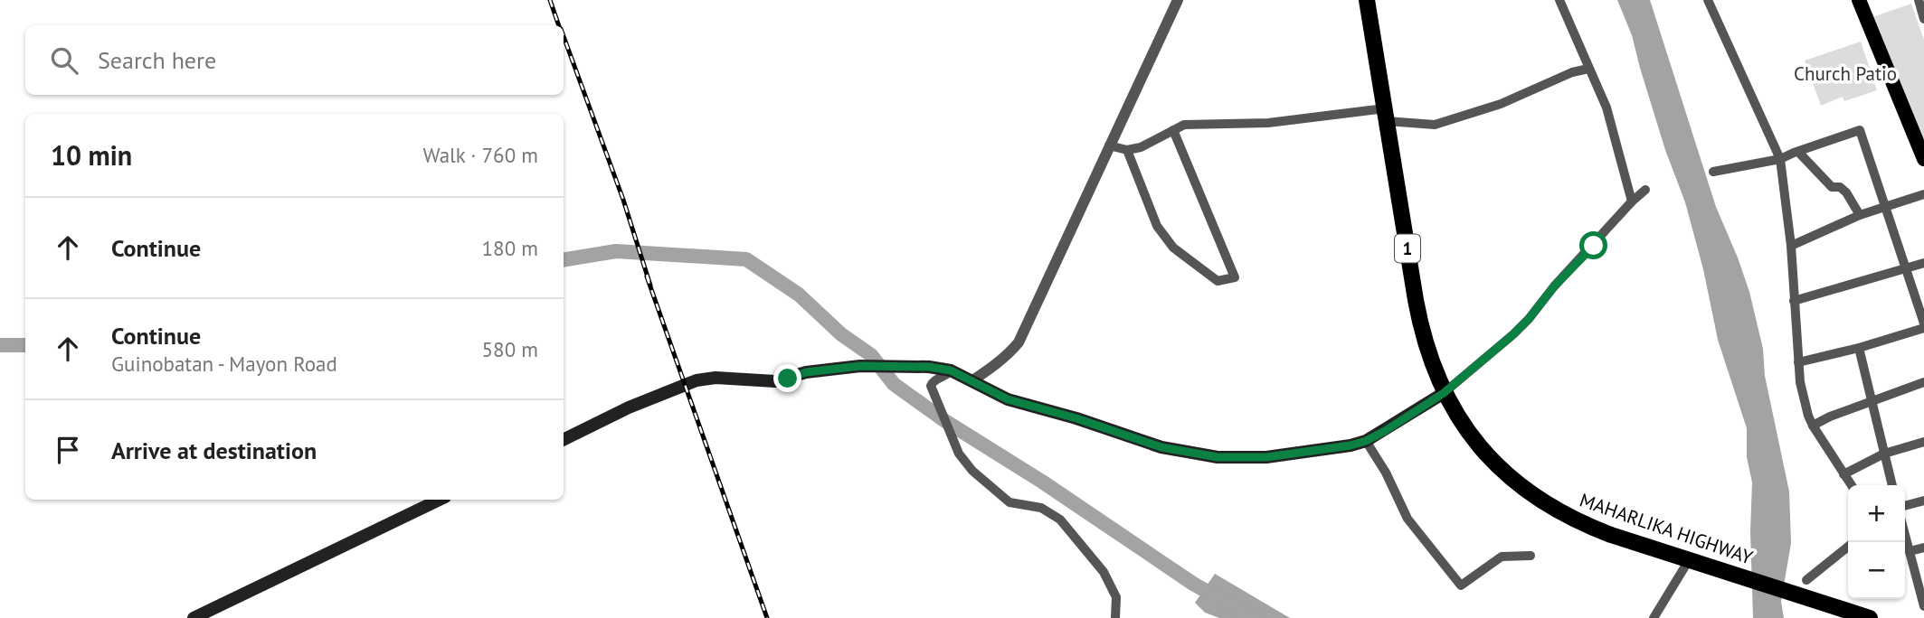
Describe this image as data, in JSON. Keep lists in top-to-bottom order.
{
  "streets": {
    "highway": ["1", "MAHARLIKA HIGHWAY"]
  },
  "parks": ["Church Patio"],
  "page": {
    "search": "Search here",
    "heading": ["10 min", "Walk · 760 m"],
    "list": [
      ["Continue", "180 m"],
      ["Continue", "Guinobatan - Mayon Road", "580 m"],
      "Arrive at destination"
    ],
    "map_buttons": ["+", "−"]
  }
}
